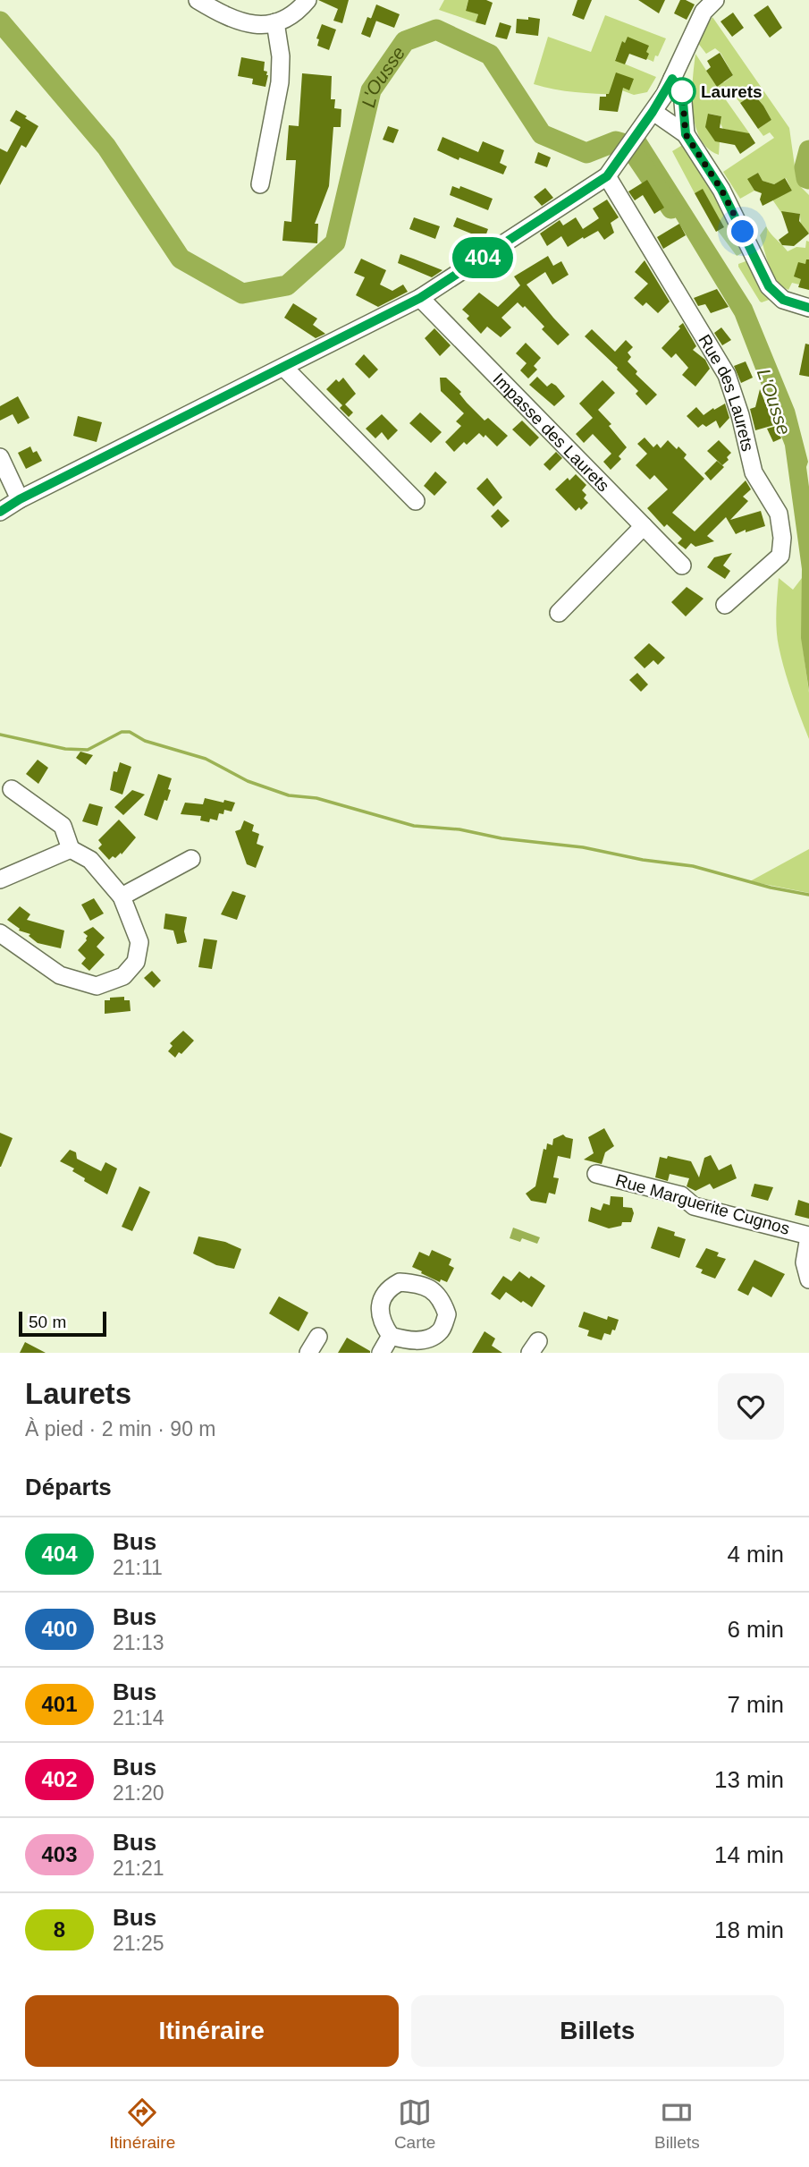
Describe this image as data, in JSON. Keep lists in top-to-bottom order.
{
  "streets": {
    "street": ["Rue des Laurets", "Impasse des Laurets", "Rue Marguerite Cugnos"]
  },
  "water": ["L'Ousse"],
  "places": ["Laurets"],
  "lines": ["bus line 404"],
  "scale_bar": "50 m",
  "page": {
    "on_map": "404",
    "scale": "50 m",
    "heading": [
      ["Laurets", "À pied · 2 min · 90 m"],
      "Départs"
    ],
    "list": [
      {
        "mark": "404",
        "name": "Bus",
        "note": "21:11",
        "value": "4 min"
      },
      {
        "mark": "400",
        "name": "Bus",
        "note": "21:13",
        "value": "6 min"
      },
      {
        "mark": "401",
        "name": "Bus",
        "note": "21:14",
        "value": "7 min"
      },
      {
        "mark": "402",
        "name": "Bus",
        "note": "21:20",
        "value": "13 min"
      },
      {
        "mark": "403",
        "name": "Bus",
        "note": "21:21",
        "value": "14 min"
      },
      {
        "mark": "8",
        "name": "Bus",
        "note": "21:25",
        "value": "18 min"
      }
    ],
    "buttons": ["Itinéraire", "Billets"],
    "tabs": ["Itinéraire", "Carte", "Billets"]
  }
}
